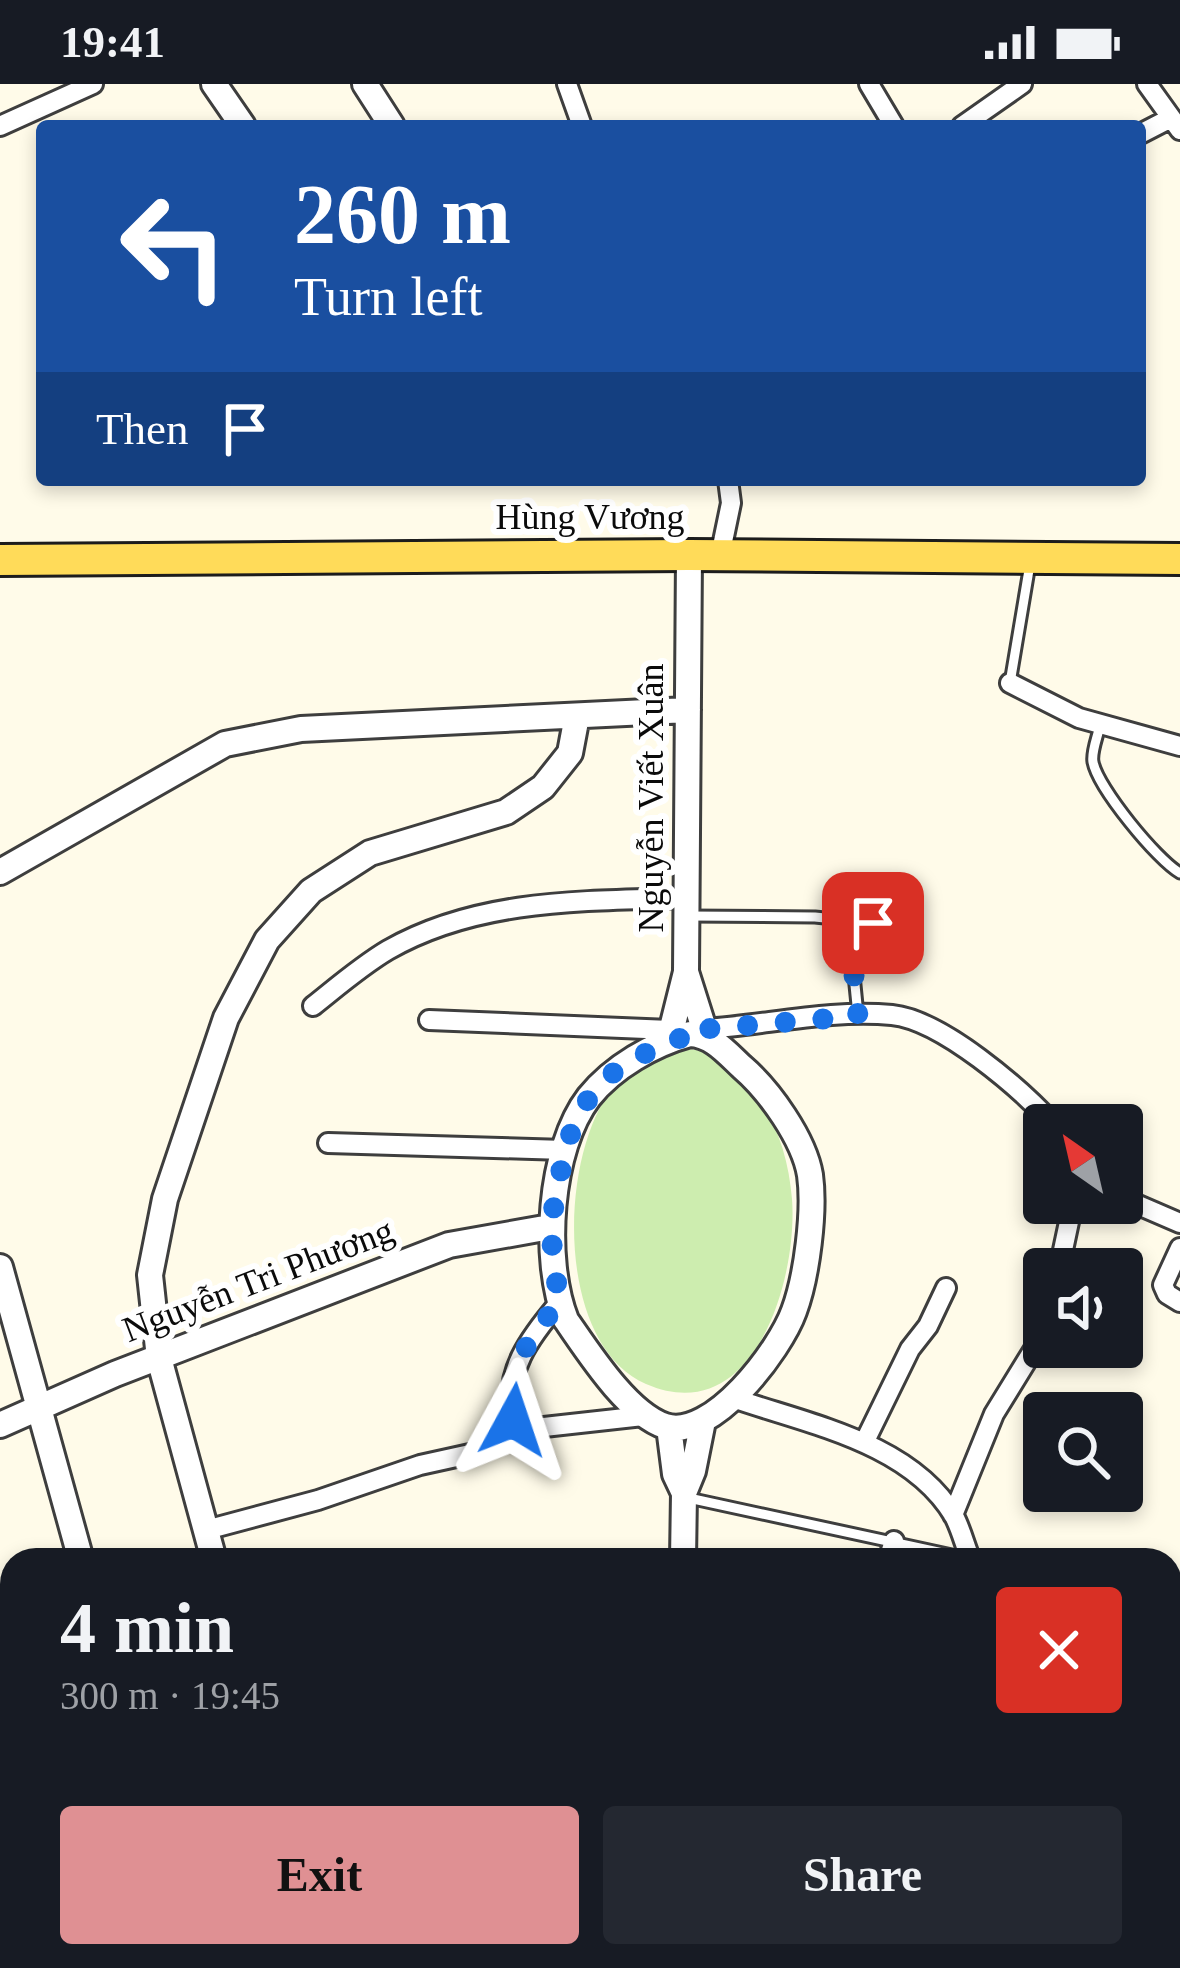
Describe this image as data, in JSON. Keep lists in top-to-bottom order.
{
  "streets": {
    "main road": ["Hùng Vương"],
    "street": ["Nguyễn Viết Xuân", "Nguyễn Tri Phương"]
  },
  "crossings": [
    ["Hùng Vương", "Nguyễn Viết Xuân"],
    ["Nguyễn Viết Xuân", "Nguyễn Tri Phương"]
  ],
  "north": "top left",
  "page": {
    "status": "19:41",
    "turn": ["260 m", "Turn left"],
    "then": "Then",
    "heading": ["4 min", "300 m · 19:45"],
    "buttons": ["Exit", "Share"]
  }
}
